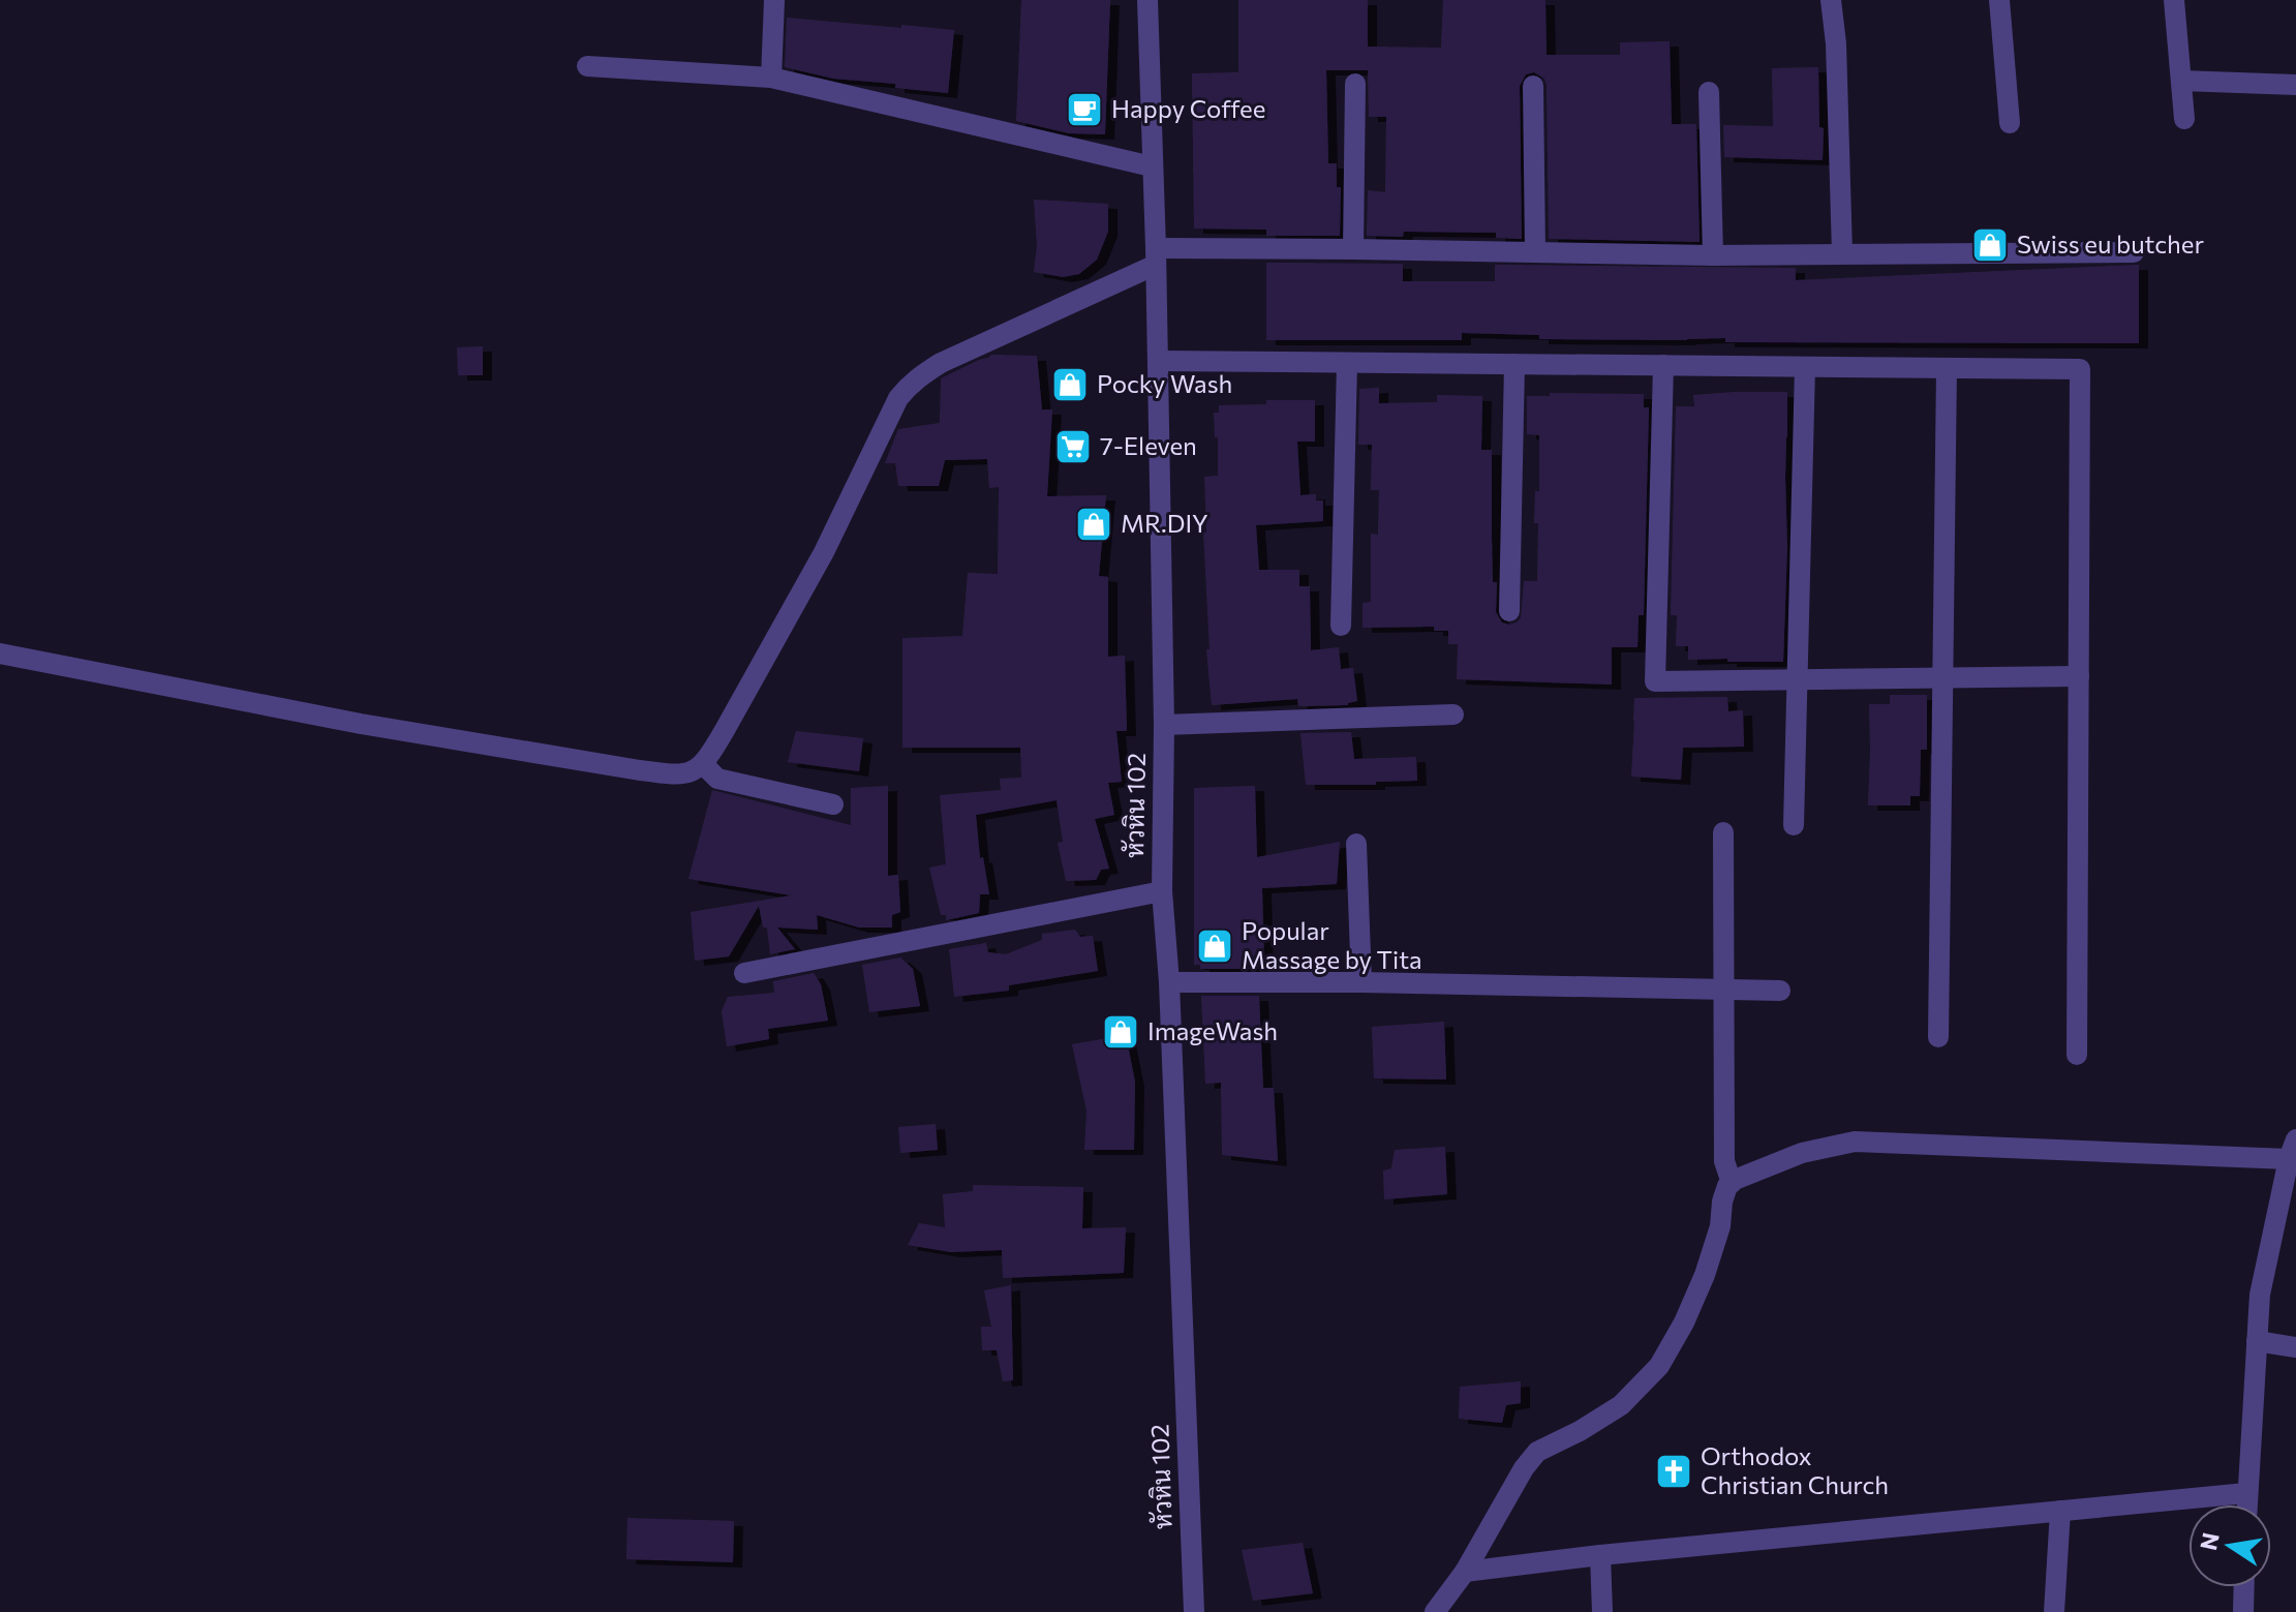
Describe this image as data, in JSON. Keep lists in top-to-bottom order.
{
  "streets": {
    "street": ["หัวหิน 102"]
  },
  "places": {
    "cafe": ["Happy Coffee"],
    "shop": [
      "Swiss eu butcher",
      "Pocky Wash",
      "MR.DIY",
      "Popular Massage by Tita",
      "ImageWash"
    ],
    "supermarket": ["7-Eleven"],
    "church": ["Orthodox Christian Church"]
  },
  "north": "left"
}
